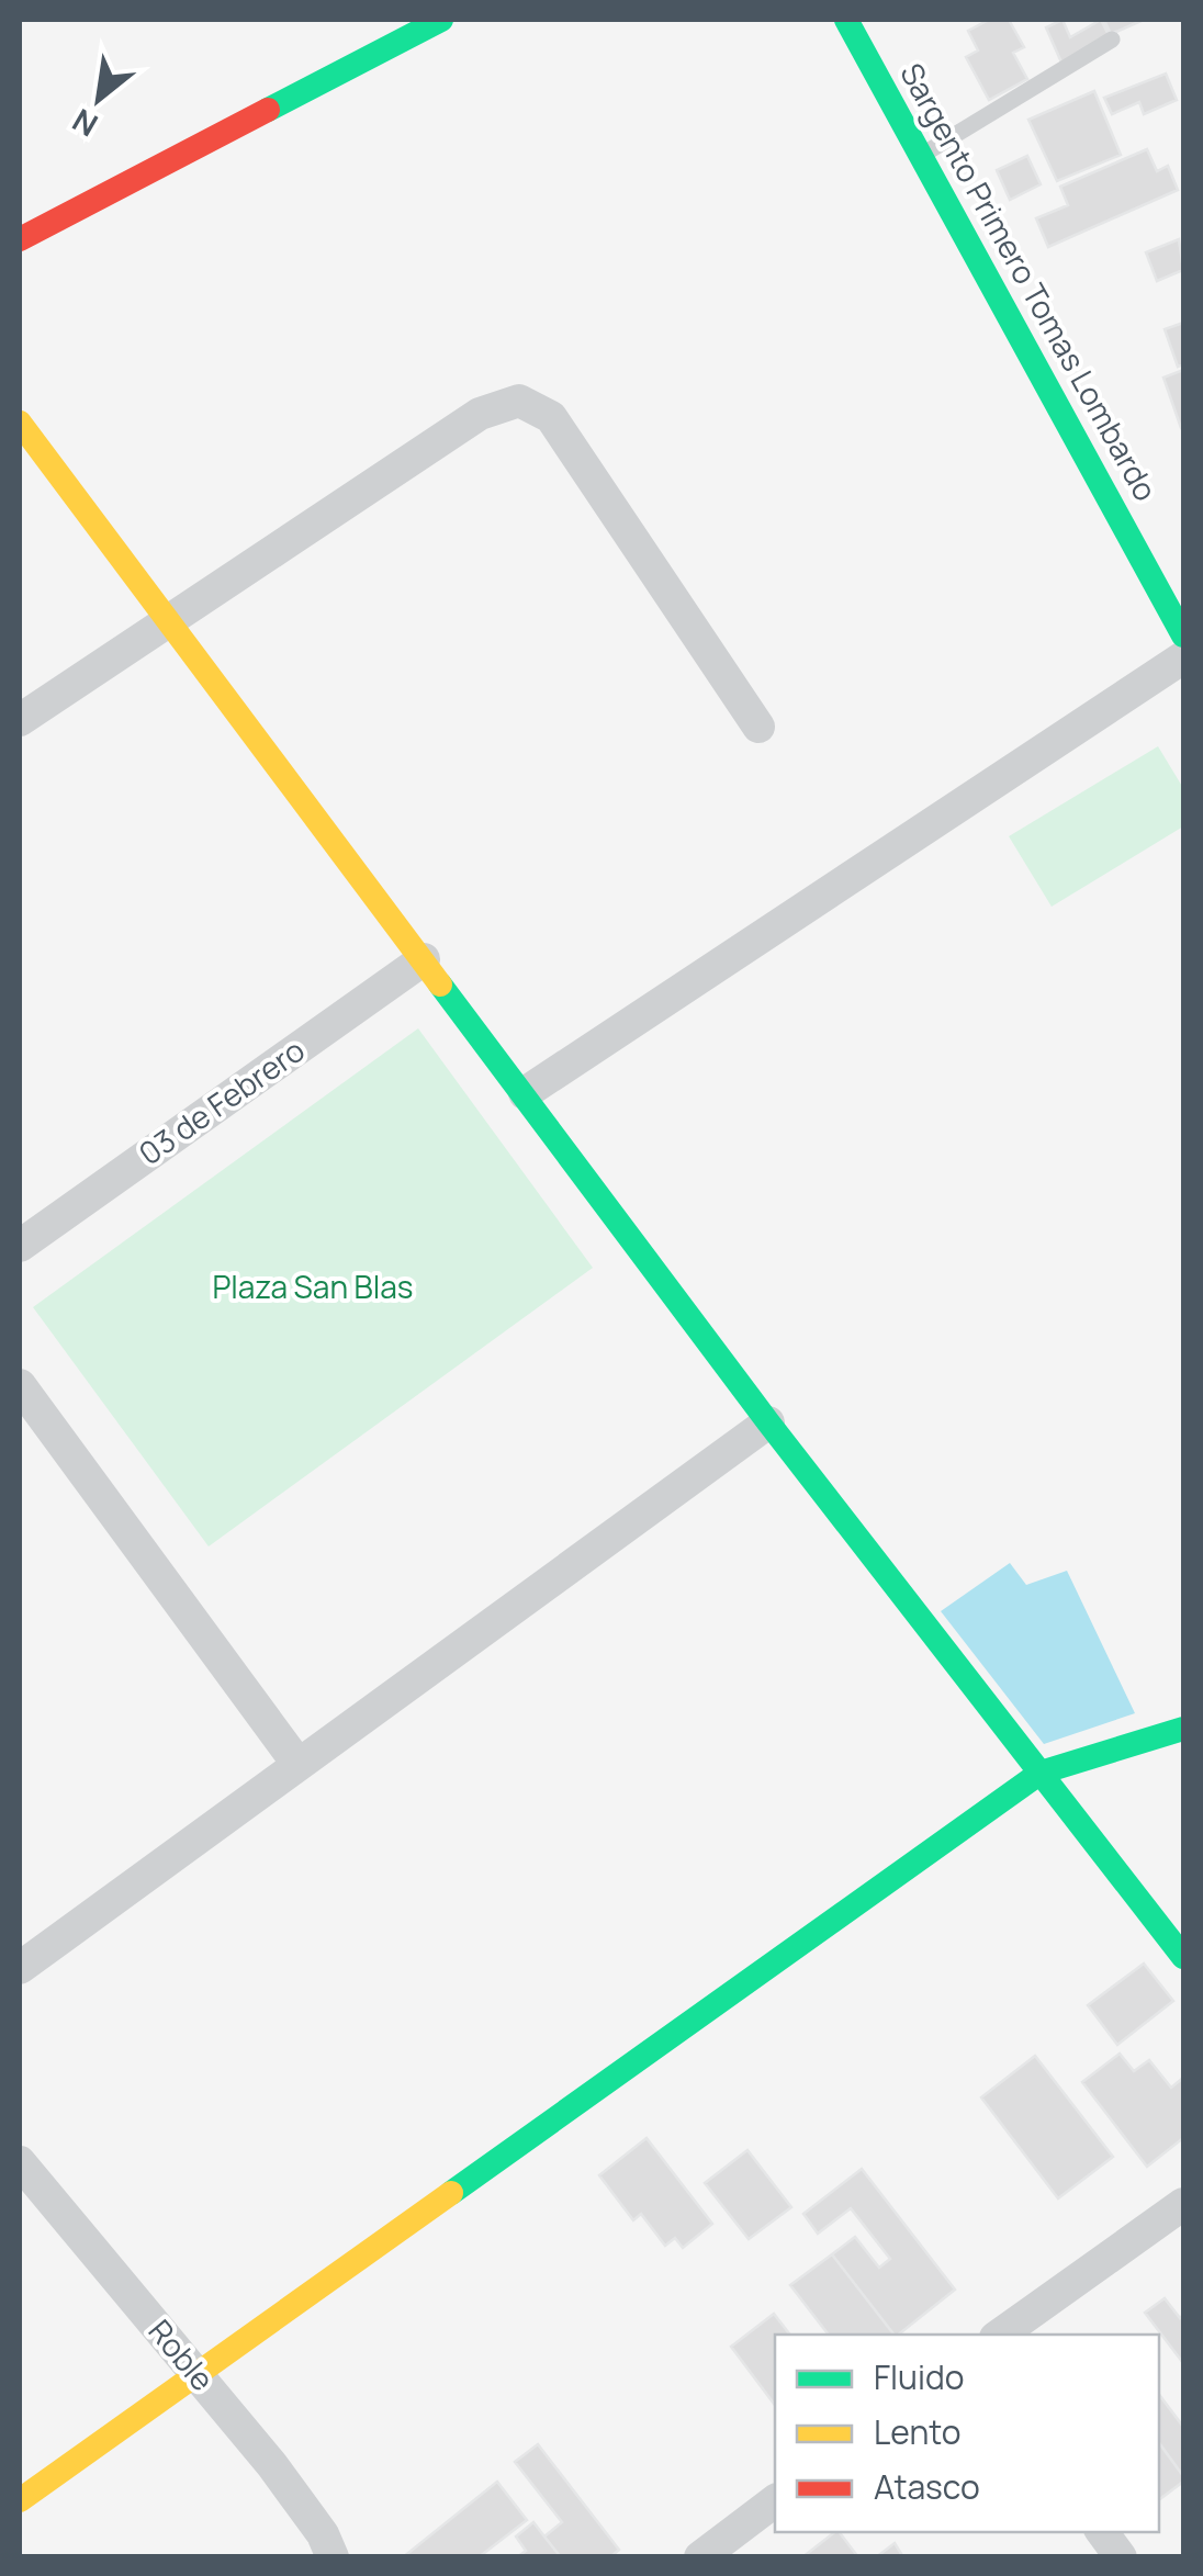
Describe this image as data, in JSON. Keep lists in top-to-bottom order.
{
  "streets": {
    "street": ["Sargento Primero Tomas Lombardo", "03 de Febrero", "Roble"]
  },
  "parks": ["Plaza San Blas"],
  "legend": ["Fluido", "Lento", "Atasco"],
  "north": "bottom left"
}
